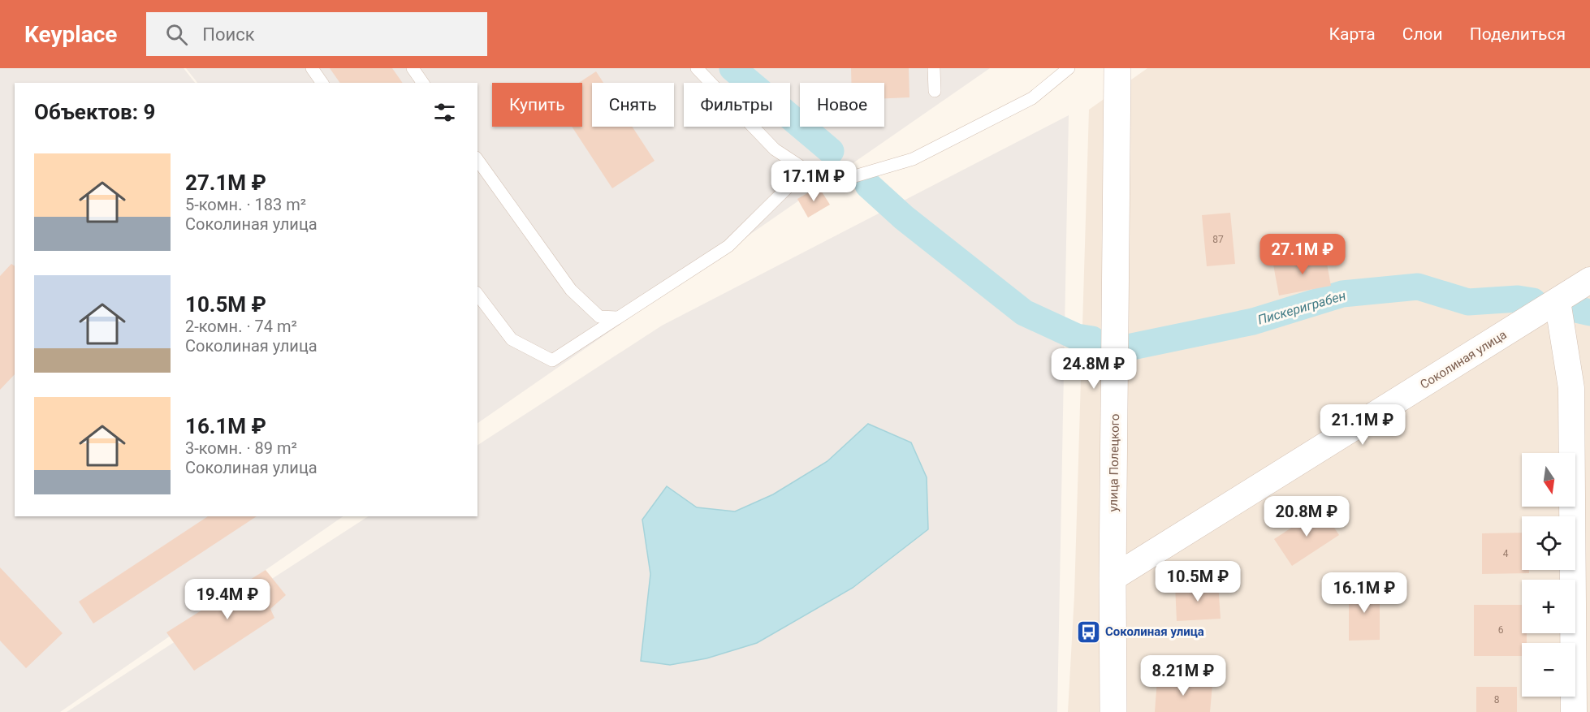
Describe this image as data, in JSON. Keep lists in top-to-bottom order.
{
  "streets": {
    "street": ["Соколиная улица", "улица Полецкого"]
  },
  "crossings": [
    ["Соколиная улица", "улица Полецкого"]
  ],
  "water": ["Пискериграбен"],
  "places": {
    "bus stop": ["Соколиная улица"]
  },
  "house_numbers": [
    "87",
    "4",
    "6",
    "8"
  ],
  "north": "bottom",
  "page": {
    "header": "Keyplace",
    "search": "Поиск",
    "nav": ["Карта", "Слои", "Поделиться"],
    "chip": [
      "Купить",
      "Снять",
      "Фильтры",
      "Новое"
    ],
    "heading": "Объектов: 9",
    "list": [
      {
        "name": "27.1M ₽",
        "note": "5-комн. · 183 m² · Соколиная улица"
      },
      {
        "name": "10.5M ₽",
        "note": "2-комн. · 74 m² · Соколиная улица"
      },
      {
        "name": "16.1M ₽",
        "note": "3-комн. · 89 m² · Соколиная улица"
      }
    ],
    "price": [
      "17.1M ₽",
      "27.1M ₽",
      "24.8M ₽",
      "21.1M ₽",
      "20.8M ₽",
      "10.5M ₽",
      "16.1M ₽",
      "19.4M ₽",
      "8.21M ₽"
    ],
    "map_buttons": ["+", "−"]
  }
}
